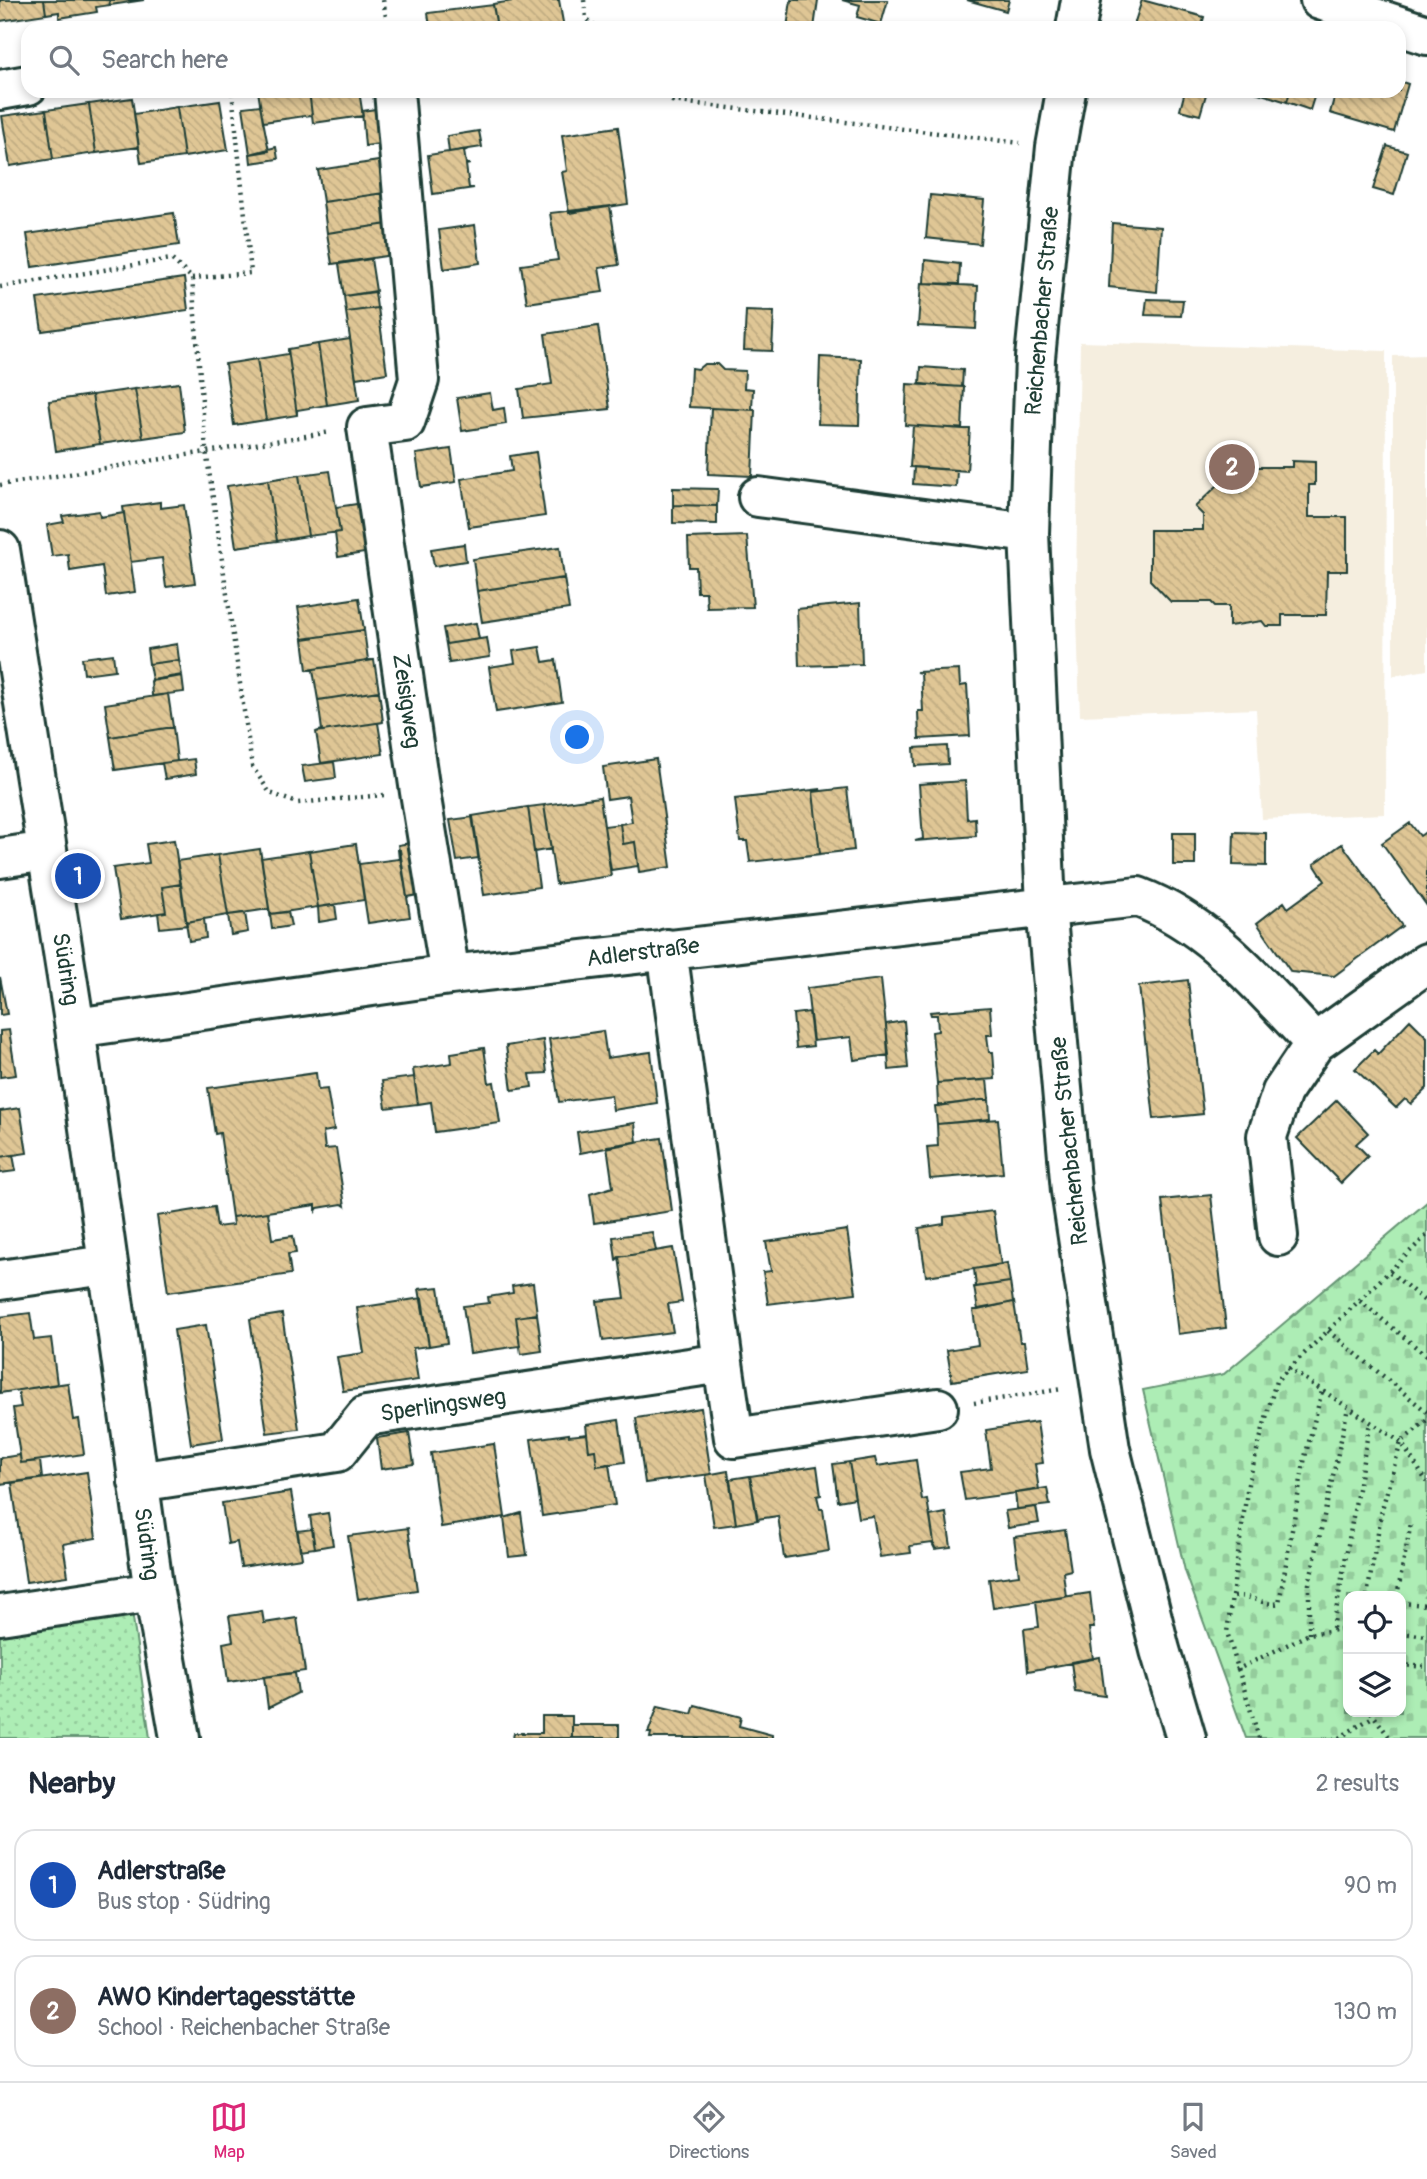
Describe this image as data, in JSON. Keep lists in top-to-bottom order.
{
  "streets": {
    "street": [
      "Reichenbacher Straße",
      "Zeisigweg",
      "Adlerstraße",
      "Südring",
      "Sperlingsweg"
    ]
  },
  "crossings": [
    ["Reichenbacher Straße", "Adlerstraße"],
    ["Zeisigweg", "Adlerstraße"],
    ["Adlerstraße", "Südring"],
    ["Südring", "Sperlingsweg"]
  ],
  "page": {
    "search": "Search here",
    "pins": ["2", "1"],
    "heading": ["Nearby", "2 results"],
    "list": [
      {
        "mark": "1",
        "name": "Adlerstraße",
        "note": "Bus stop · Südring",
        "value": "90 m"
      },
      {
        "mark": "2",
        "name": "AWO Kindertagesstätte",
        "note": "School · Reichenbacher Straße",
        "value": "130 m"
      }
    ],
    "nav": ["Map", "Directions", "Saved"]
  }
}
